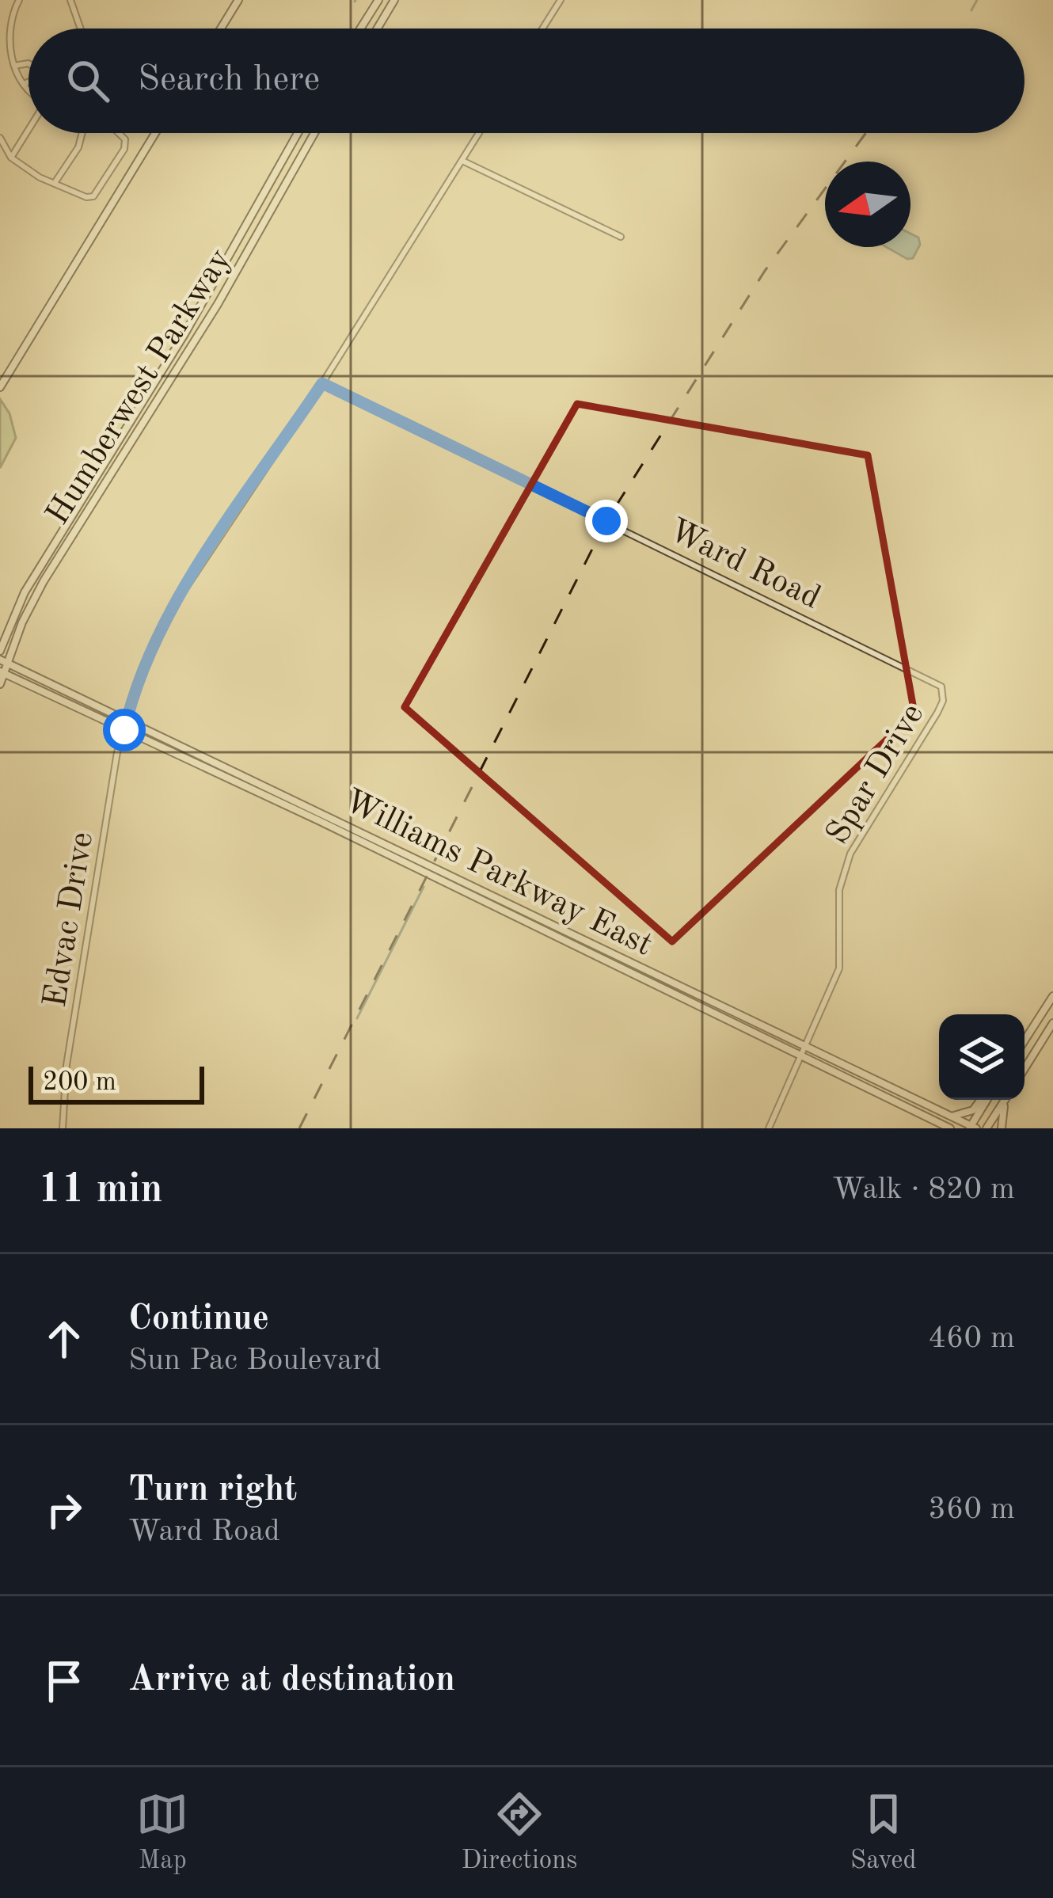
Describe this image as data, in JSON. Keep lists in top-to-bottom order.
{
  "streets": {
    "main road": ["Humberwest Parkway", "Williams Parkway East"],
    "street": ["Ward Road", "Spar Drive", "Edvac Drive"]
  },
  "crossings": [
    ["Humberwest Parkway", "Williams Parkway East"],
    ["Ward Road", "Spar Drive"],
    ["Ward Road", "Edvac Drive"],
    ["Spar Drive", "Williams Parkway East"],
    ["Williams Parkway East", "Edvac Drive"]
  ],
  "scale_bar": "200 m",
  "north": "left",
  "page": {
    "search": "Search here",
    "scale": "200 m",
    "heading": ["11 min", "Walk · 820 m"],
    "list": [
      ["Continue", "Sun Pac Boulevard", "460 m"],
      ["Turn right", "Ward Road", "360 m"],
      "Arrive at destination"
    ],
    "nav": ["Map", "Directions", "Saved"]
  }
}
